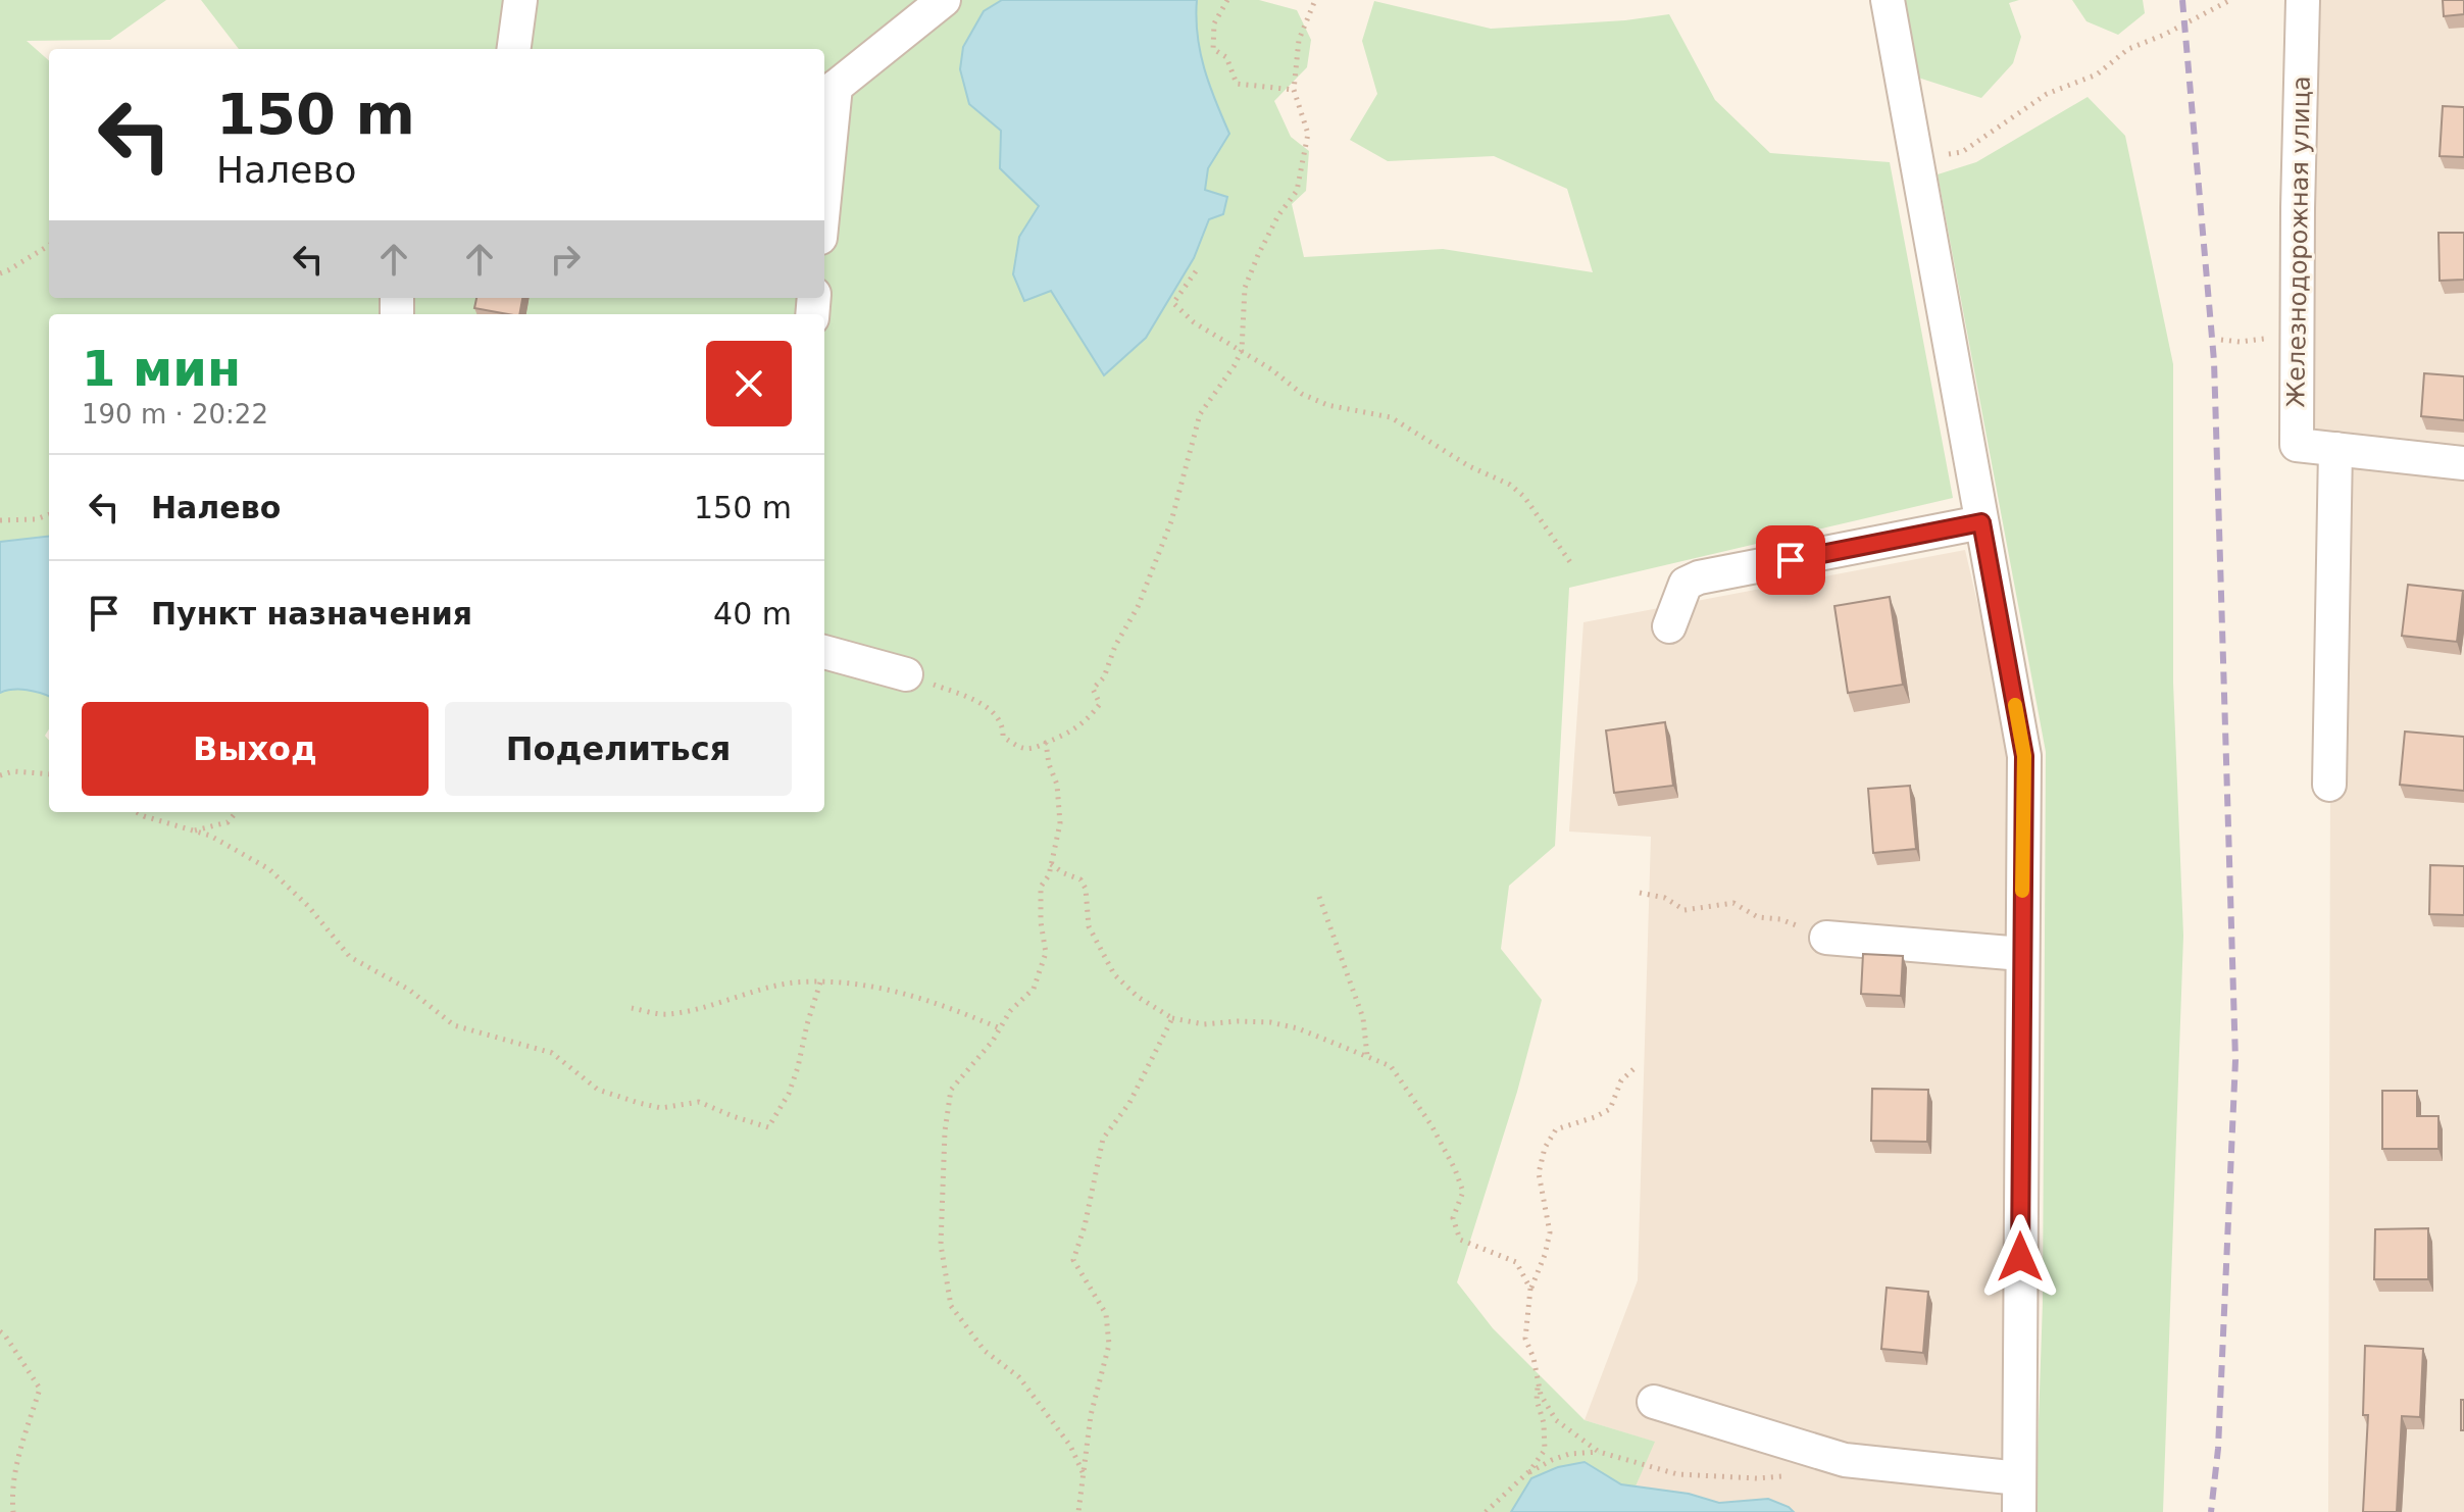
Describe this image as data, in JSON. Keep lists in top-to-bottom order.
{
  "streets": {
    "street": ["Железнодорожная улица"]
  },
  "page": {
    "turn": ["150 m", "Налево"],
    "heading": ["1 мин", "190 m · 20:22"],
    "list": [
      {
        "name": "Налево",
        "value": "150 m"
      },
      {
        "name": "Пункт назначения",
        "value": "40 m"
      }
    ],
    "buttons": ["Выход", "Поделиться"]
  }
}
